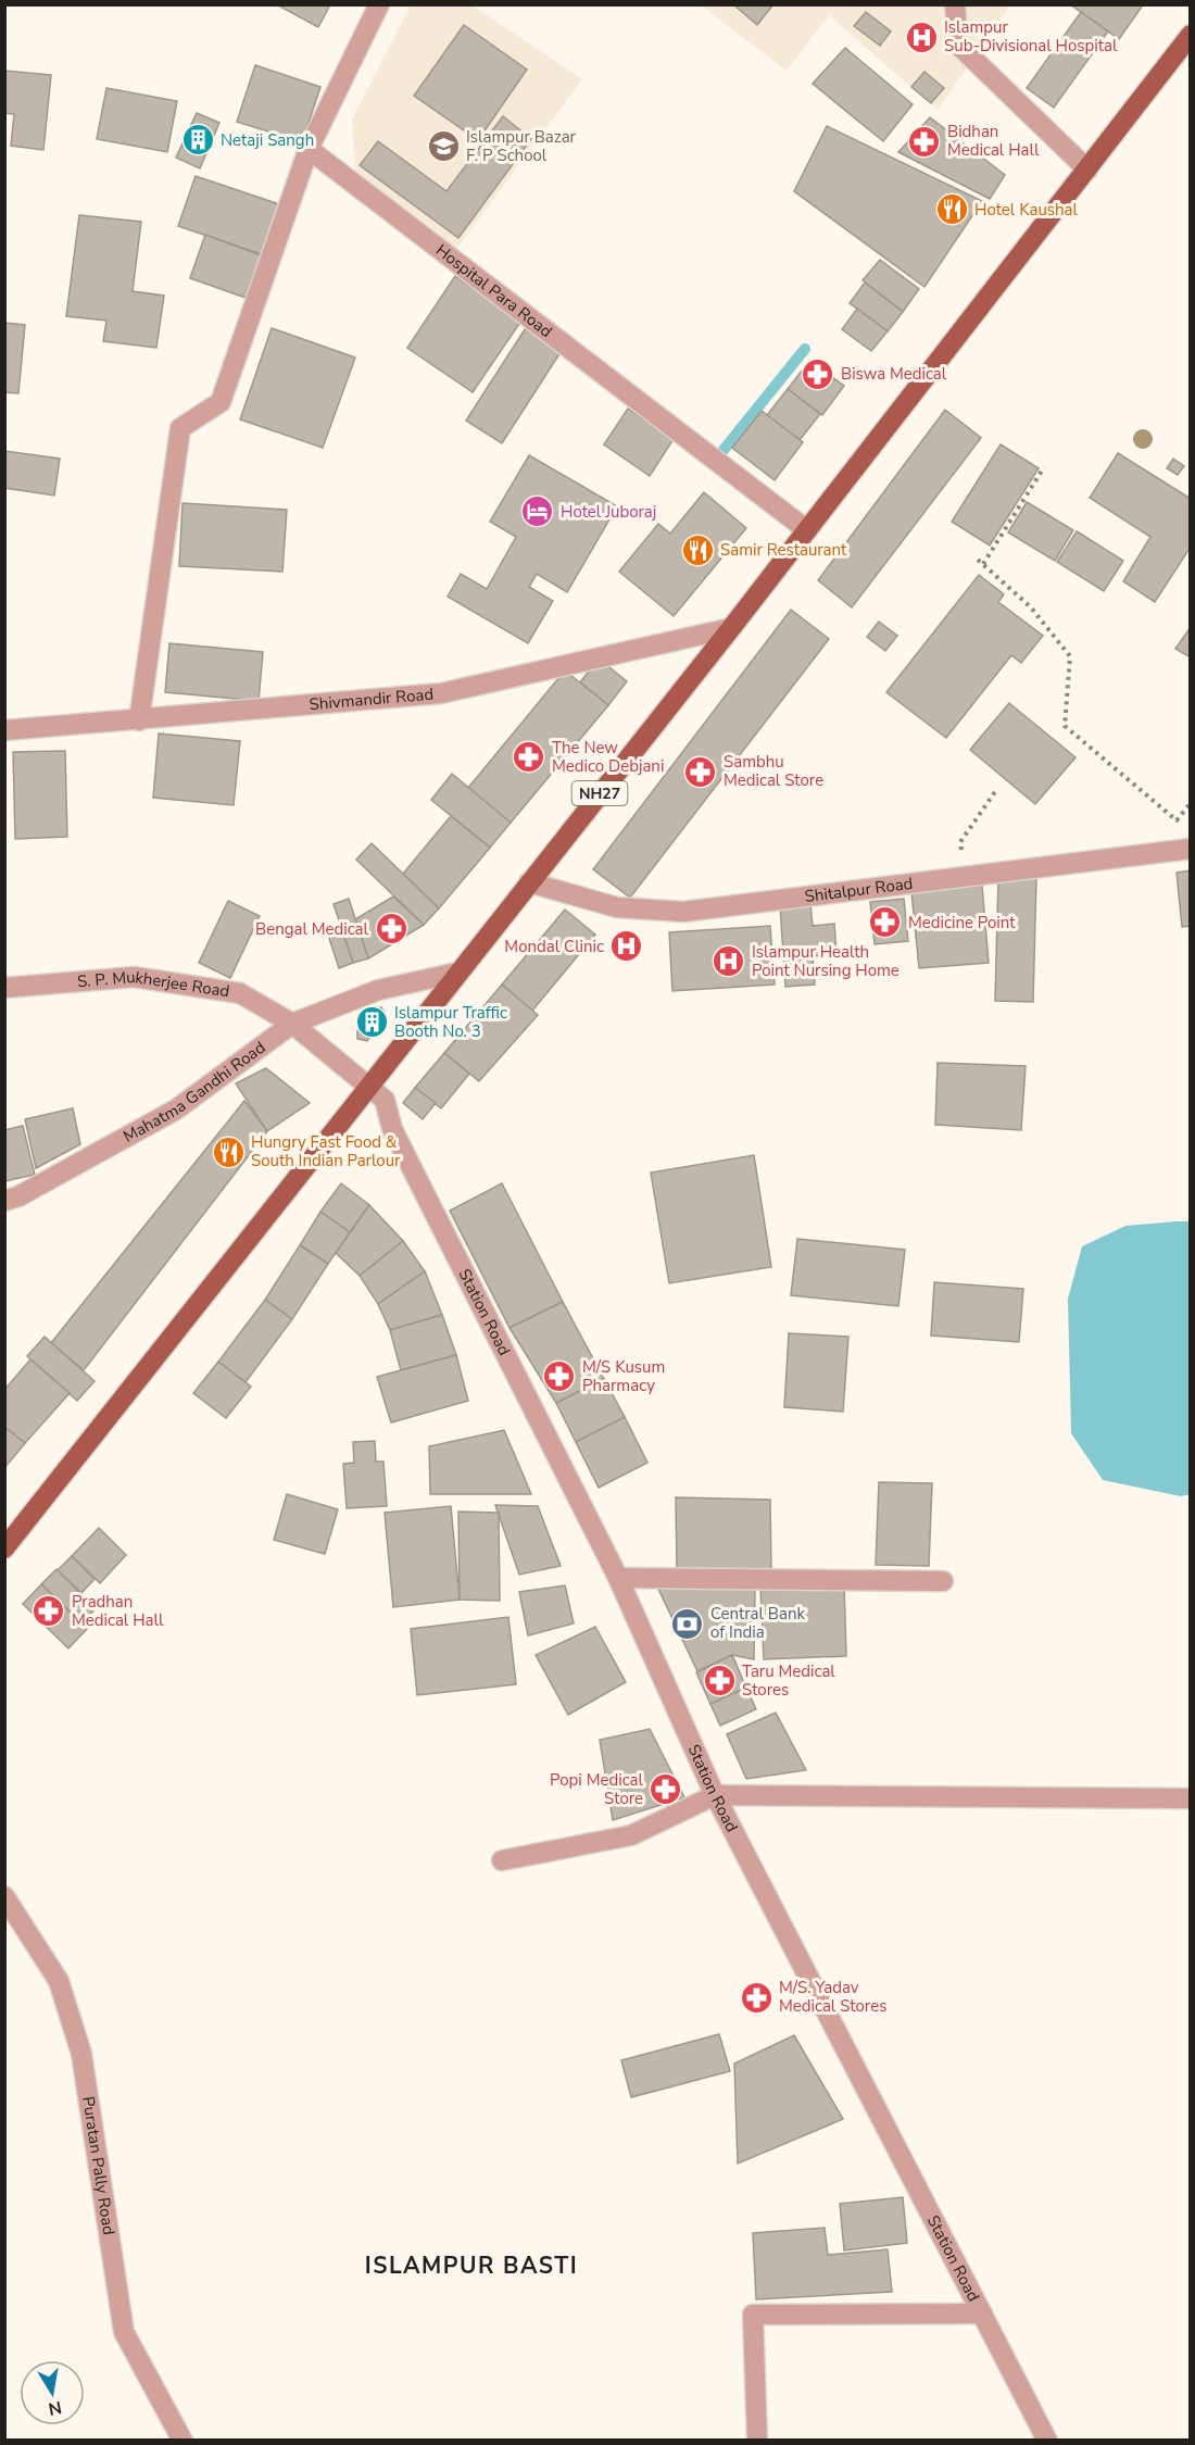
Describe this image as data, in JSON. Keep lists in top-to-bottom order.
{
  "streets": {
    "main road": ["NH27"],
    "street": [
      "Hospital Para Road",
      "Shivmandir Road",
      "Shitalpur Road",
      "S. P. Mukherjee Road",
      "Mahatma Gandhi Road",
      "Station Road",
      "Puratan Pally Road"
    ]
  },
  "crossings": [
    ["Hospital Para Road", "NH27"],
    ["Shivmandir Road", "NH27"],
    ["NH27", "Shitalpur Road"],
    ["NH27", "Mahatma Gandhi Road"],
    ["NH27", "Station Road"],
    ["S. P. Mukherjee Road", "Mahatma Gandhi Road"]
  ],
  "districts": ["ISLAMPUR BASTI"],
  "places": {
    "hospital": ["Islampur Sub-Divisional Hospital", "Mondal Clinic", "Islampur Health Point Nursing Home"],
    "building": ["Netaji Sangh", "Islampur Traffic Booth No. 3"],
    "pharmacy": [
      "Bidhan Medical Hall",
      "Biswa Medical",
      "The New Medico Debjani",
      "Sambhu Medical Store",
      "Medicine Point",
      "Bengal Medical",
      "M/S Kusum Pharmacy",
      "Pradhan Medical Hall",
      "Taru Medical Stores",
      "Popi Medical Store",
      "M/S. Yadav Medical Stores"
    ],
    "school or university": ["Islampur Bazar F. P School"],
    "restaurant": ["Hotel Kaushal", "Samir Restaurant", "Hungry Fast Food & South Indian Parlour"],
    "hotel": ["Hotel Juboraj"],
    "bank": ["Central Bank of India"]
  },
  "north": "bottom"
}
